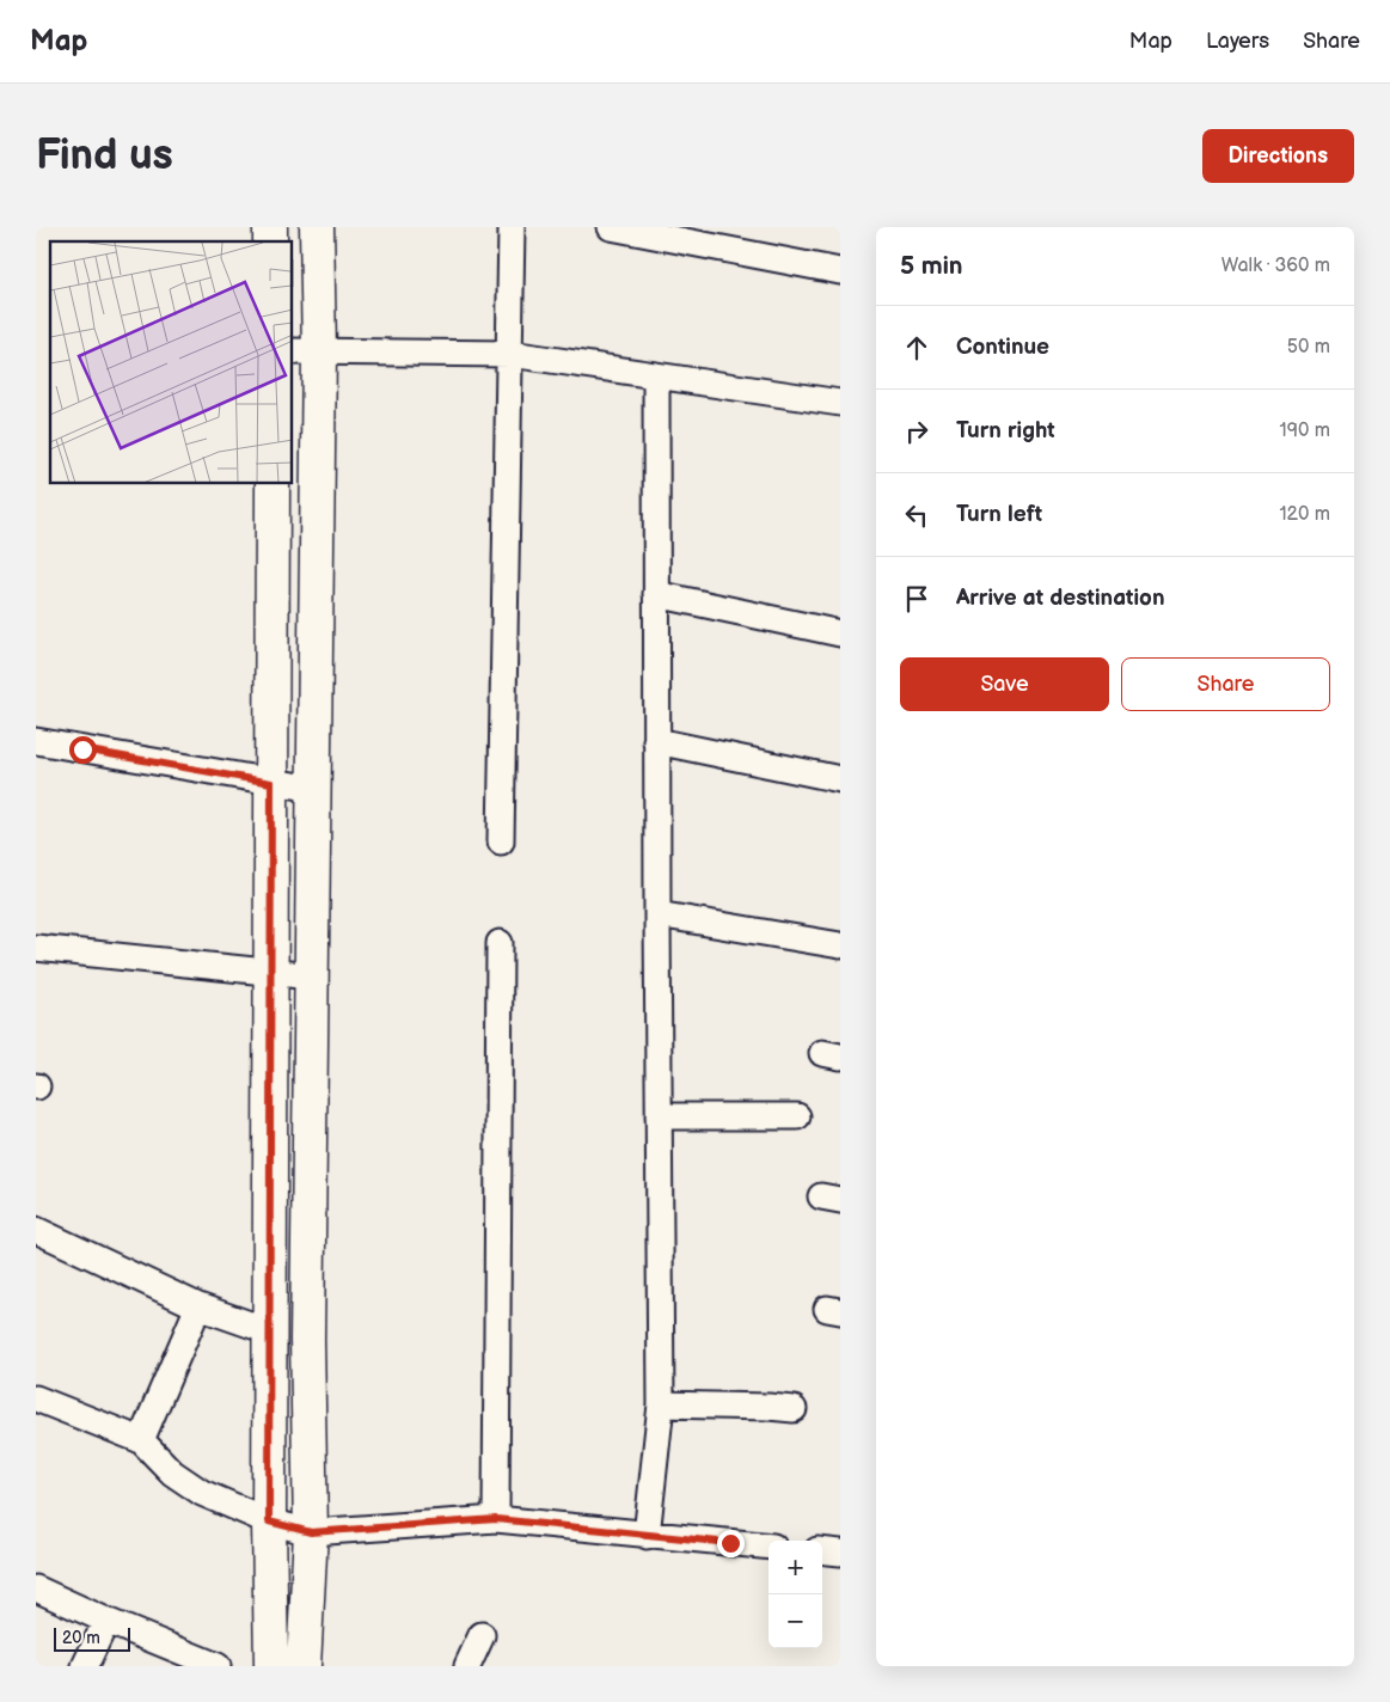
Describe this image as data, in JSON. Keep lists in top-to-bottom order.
{
  "scale_bar": "20 m",
  "page": {
    "header": "Map",
    "nav": ["Map", "Layers", "Share"],
    "buttons": [
      "Directions",
      ["Save", "Share"]
    ],
    "title": "Find us",
    "heading": ["5 min", "Walk · 360 m"],
    "list": [
      ["Continue", "50 m"],
      ["Turn right", "190 m"],
      ["Turn left", "120 m"],
      "Arrive at destination"
    ],
    "map_buttons": ["+", "−"],
    "scale": "20 m"
  }
}
